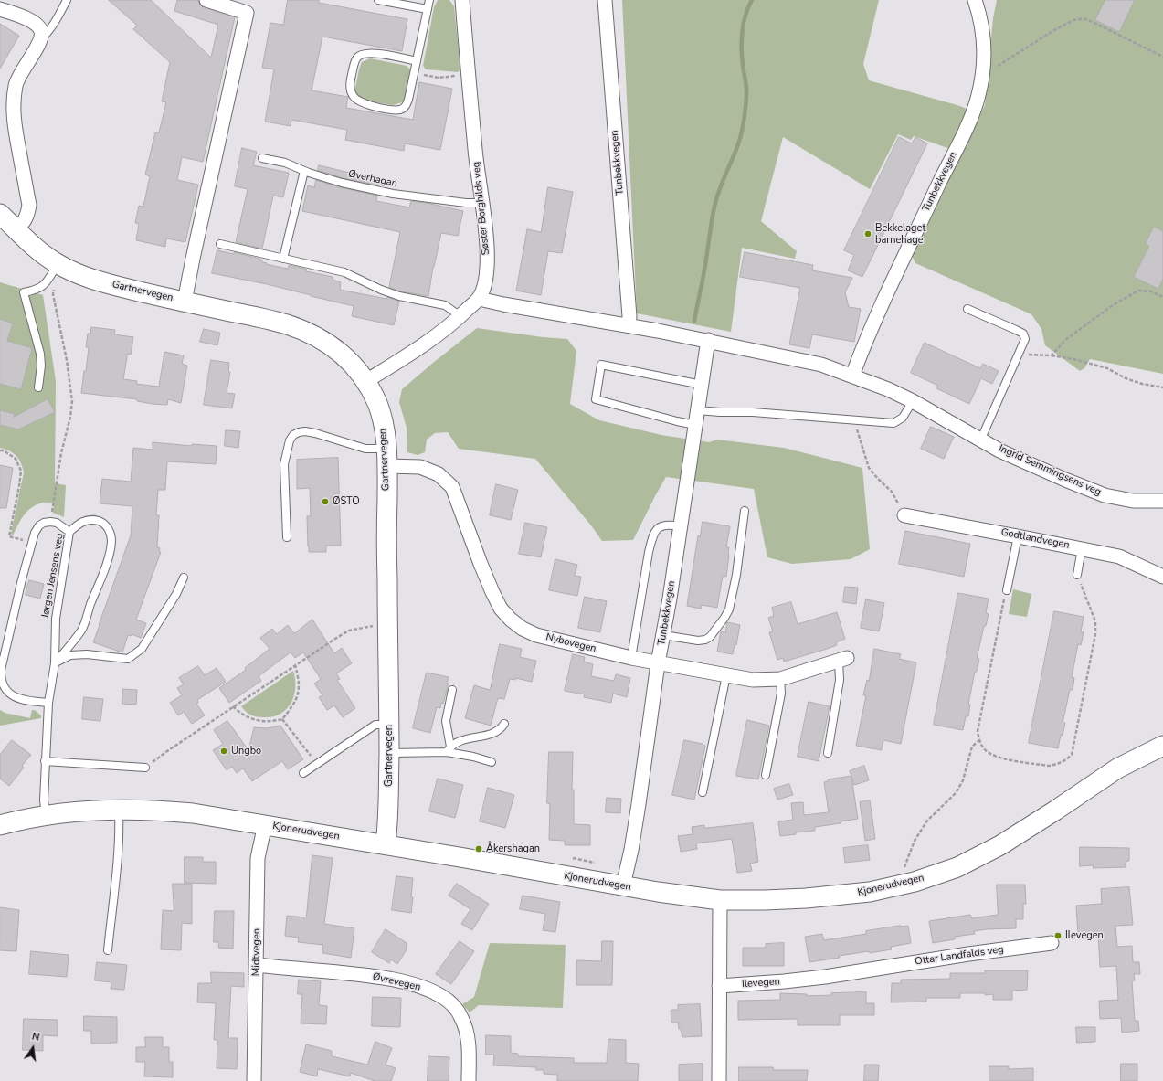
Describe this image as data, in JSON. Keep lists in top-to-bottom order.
{
  "streets": {
    "main road": ["Gartnervegen", "Kjonerudvegen"],
    "street": [
      "Tunbekkvegen",
      "Søster Borghilds veg",
      "Ingrid Semmingsens veg",
      "Godtlandvegen",
      "Nybovegen",
      "Midtvegen",
      "Ottar Landfalds veg",
      "Øvrevegen",
      "Ilevegen"
    ],
    "lane": ["Øverhagan", "Jørgen Jensens veg"]
  },
  "crossings": [
    ["Tunbekkvegen", "Nybovegen"],
    ["Tunbekkvegen", "Kjonerudvegen"],
    ["Øverhagan", "Søster Borghilds veg"],
    ["Søster Borghilds veg", "Gartnervegen"],
    ["Gartnervegen", "Nybovegen"],
    ["Gartnervegen", "Kjonerudvegen"],
    ["Jørgen Jensens veg", "Kjonerudvegen"],
    ["Kjonerudvegen", "Midtvegen"],
    ["Midtvegen", "Øvrevegen"],
    ["Ottar Landfalds veg", "Ilevegen"]
  ],
  "places": [
    "Bekkelaget barnehage",
    "ØSTO",
    "Ungbo",
    "Åkershagan",
    "Ilevegen"
  ],
  "north": "top"
}
